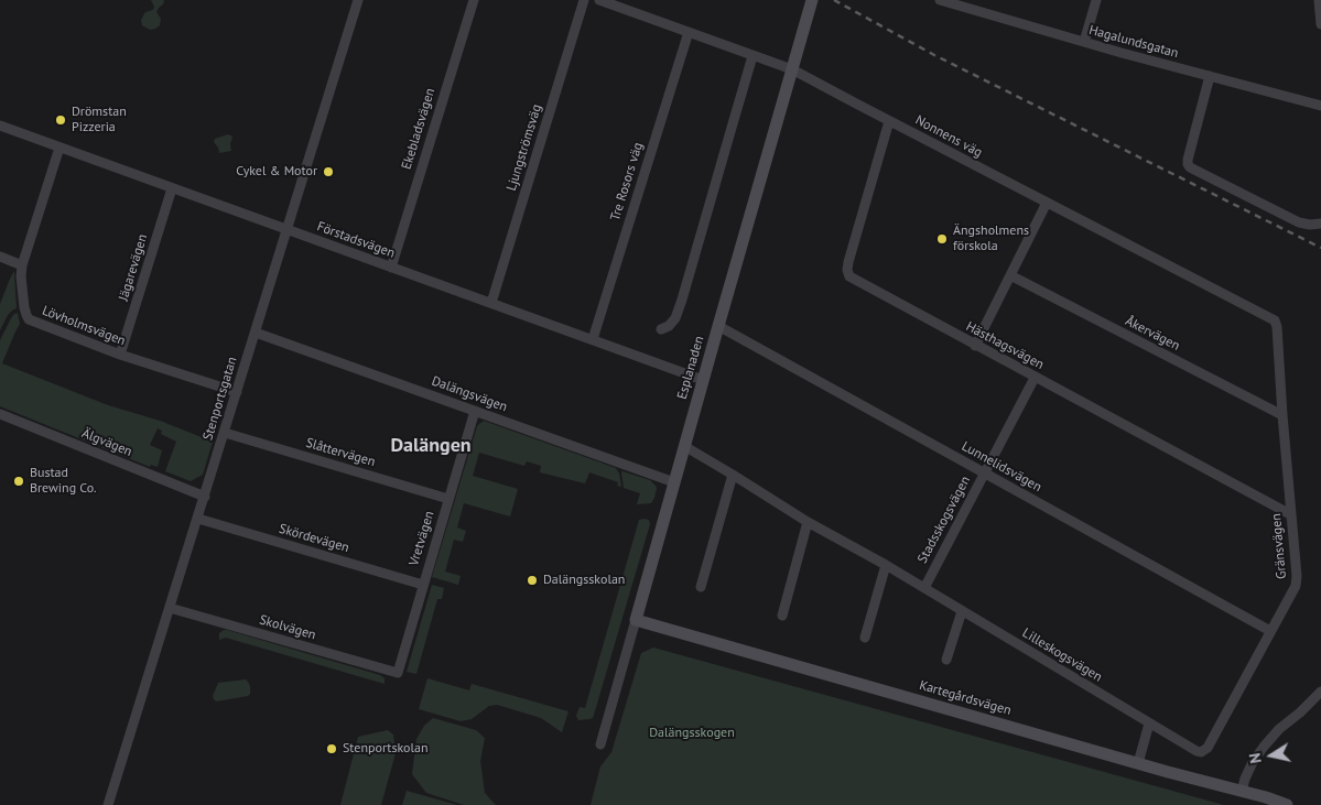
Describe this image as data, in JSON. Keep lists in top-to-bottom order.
{
  "streets": {
    "street": [
      "Hagalundsgatan",
      "Ekebladsvägen",
      "Nonnens väg",
      "Ljungströmsväg",
      "Tre Rosors väg",
      "Förstadsvägen",
      "Jägarevägen",
      "Lövholmsvägen",
      "Åkervägen",
      "Hästhagsvägen",
      "Esplanaden",
      "Dalängsvägen",
      "Stenportsgatan",
      "Älgvägen",
      "Slåttervägen",
      "Lunnelidsvägen",
      "Stadsskogsvägen",
      "Skördevägen",
      "Vretvägen",
      "Gränsvägen",
      "Skolvägen",
      "Lilleskogsvägen",
      "Kartegårdsvägen"
    ]
  },
  "crossings": [
    ["Ekebladsvägen", "Förstadsvägen"],
    ["Nonnens väg", "Tre Rosors väg"],
    ["Nonnens väg", "Hästhagsvägen"],
    ["Nonnens väg", "Esplanaden"],
    ["Nonnens väg", "Gränsvägen"],
    ["Ljungströmsväg", "Förstadsvägen"],
    ["Tre Rosors väg", "Förstadsvägen"],
    ["Förstadsvägen", "Jägarevägen"],
    ["Förstadsvägen", "Lövholmsvägen"],
    ["Förstadsvägen", "Esplanaden"],
    ["Förstadsvägen", "Stenportsgatan"],
    ["Jägarevägen", "Lövholmsvägen"],
    ["Lövholmsvägen", "Stenportsgatan"],
    ["Åkervägen", "Gränsvägen"],
    ["Hästhagsvägen", "Stadsskogsvägen"],
    ["Hästhagsvägen", "Gränsvägen"],
    ["Esplanaden", "Dalängsvägen"],
    ["Esplanaden", "Lunnelidsvägen"],
    ["Esplanaden", "Lilleskogsvägen"],
    ["Esplanaden", "Kartegårdsvägen"],
    ["Dalängsvägen", "Stenportsgatan"],
    ["Dalängsvägen", "Vretvägen"],
    ["Stenportsgatan", "Älgvägen"],
    ["Stenportsgatan", "Slåttervägen"],
    ["Stenportsgatan", "Skördevägen"],
    ["Stenportsgatan", "Skolvägen"],
    ["Slåttervägen", "Vretvägen"],
    ["Lunnelidsvägen", "Stadsskogsvägen"],
    ["Lunnelidsvägen", "Gränsvägen"],
    ["Stadsskogsvägen", "Lilleskogsvägen"],
    ["Skördevägen", "Vretvägen"],
    ["Vretvägen", "Skolvägen"],
    ["Gränsvägen", "Lilleskogsvägen"]
  ],
  "districts": ["Dalängen"],
  "parks": ["Dalängsskogen"],
  "places": [
    "Drömstan Pizzeria",
    "Cykel & Motor",
    "Ängsholmens förskola",
    "Bustad Brewing Co.",
    "Dalängsskolan",
    "Stenportskolan"
  ],
  "north": "left"
}
